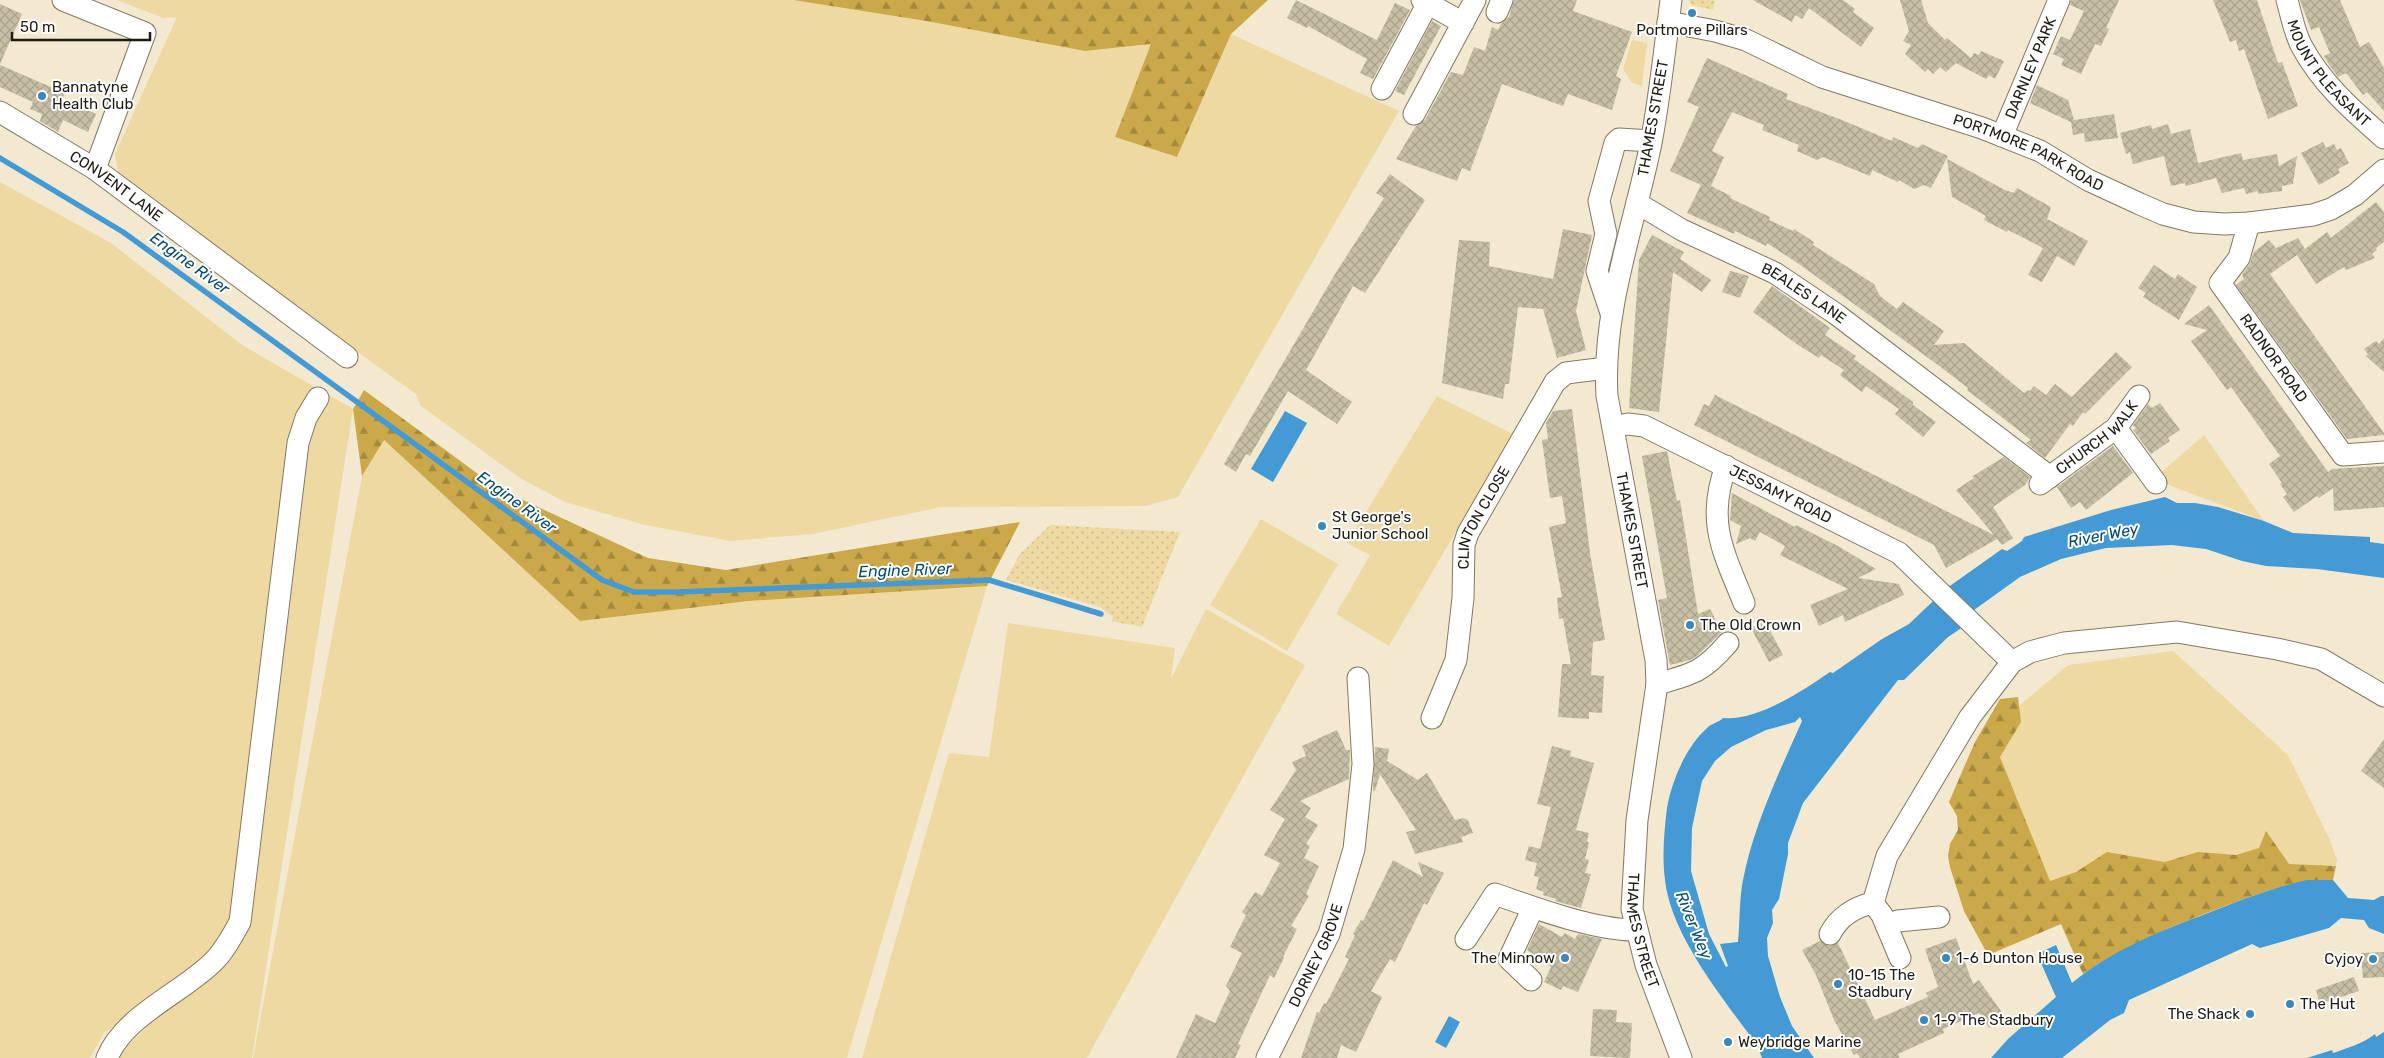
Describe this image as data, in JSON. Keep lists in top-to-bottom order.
{
  "streets": {
    "street": [
      "DARNLEY PARK",
      "MOUNT PLEASANT",
      "THAMES STREET",
      "PORTMORE PARK ROAD",
      "CONVENT LANE",
      "BEALES LANE",
      "RADNOR ROAD",
      "CHURCH WALK",
      "JESSAMY ROAD",
      "CLINTON CLOSE",
      "DORNEY GROVE"
    ]
  },
  "crossings": [
    ["DARNLEY PARK", "PORTMORE PARK ROAD"],
    ["THAMES STREET", "PORTMORE PARK ROAD"],
    ["THAMES STREET", "BEALES LANE"],
    ["THAMES STREET", "JESSAMY ROAD"],
    ["THAMES STREET", "CLINTON CLOSE"],
    ["PORTMORE PARK ROAD", "RADNOR ROAD"],
    ["BEALES LANE", "CHURCH WALK"]
  ],
  "water": ["Engine River", "River Wey"],
  "places": [
    "Portmore Pillars",
    "Bannatyne Health Club",
    "St George's Junior School",
    "The Old Crown",
    "The Minnow",
    "1-6 Dunton House",
    "Cyjoy",
    "10-15 The Stadbury",
    "The Hut",
    "The Shack",
    "1-9 The Stadbury",
    "Weybridge Marine"
  ],
  "scale_bar": "50 m"
}
